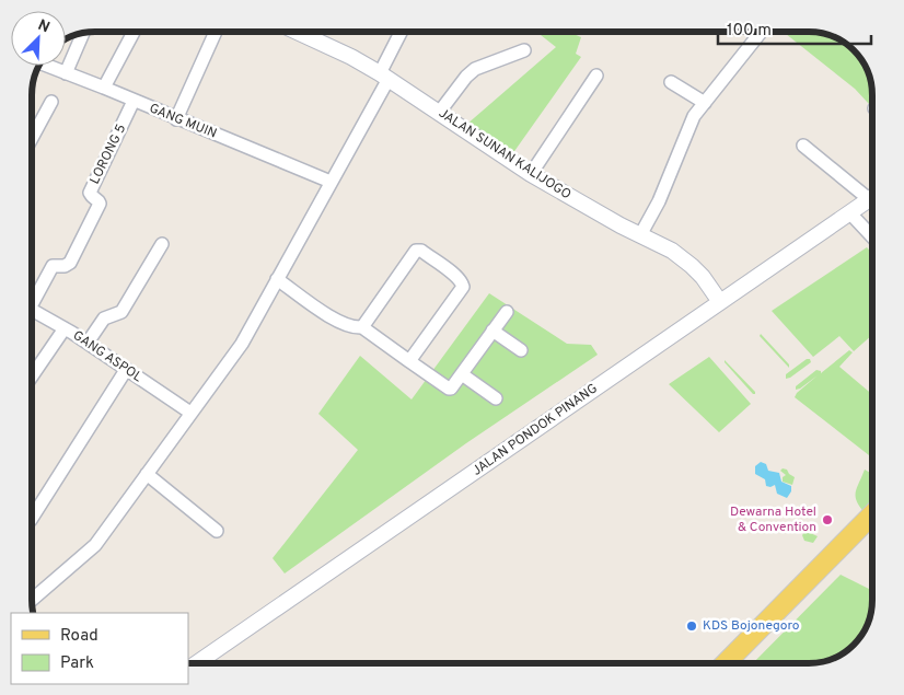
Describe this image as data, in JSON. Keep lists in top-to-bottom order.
{
  "streets": {
    "street": [
      "GANG MUIN",
      "LORONG 5",
      "JALAN SUNAN KALIJOGO",
      "GANG ASPOL",
      "JALAN PONDOK PINANG"
    ]
  },
  "crossings": [
    ["GANG MUIN", "LORONG 5"],
    ["JALAN SUNAN KALIJOGO", "JALAN PONDOK PINANG"]
  ],
  "places": ["Dewarna Hotel & Convention", "KDS Bojonegoro"],
  "legend": ["Road", "Park"],
  "scale_bar": "100 m",
  "north": "top right"
}
